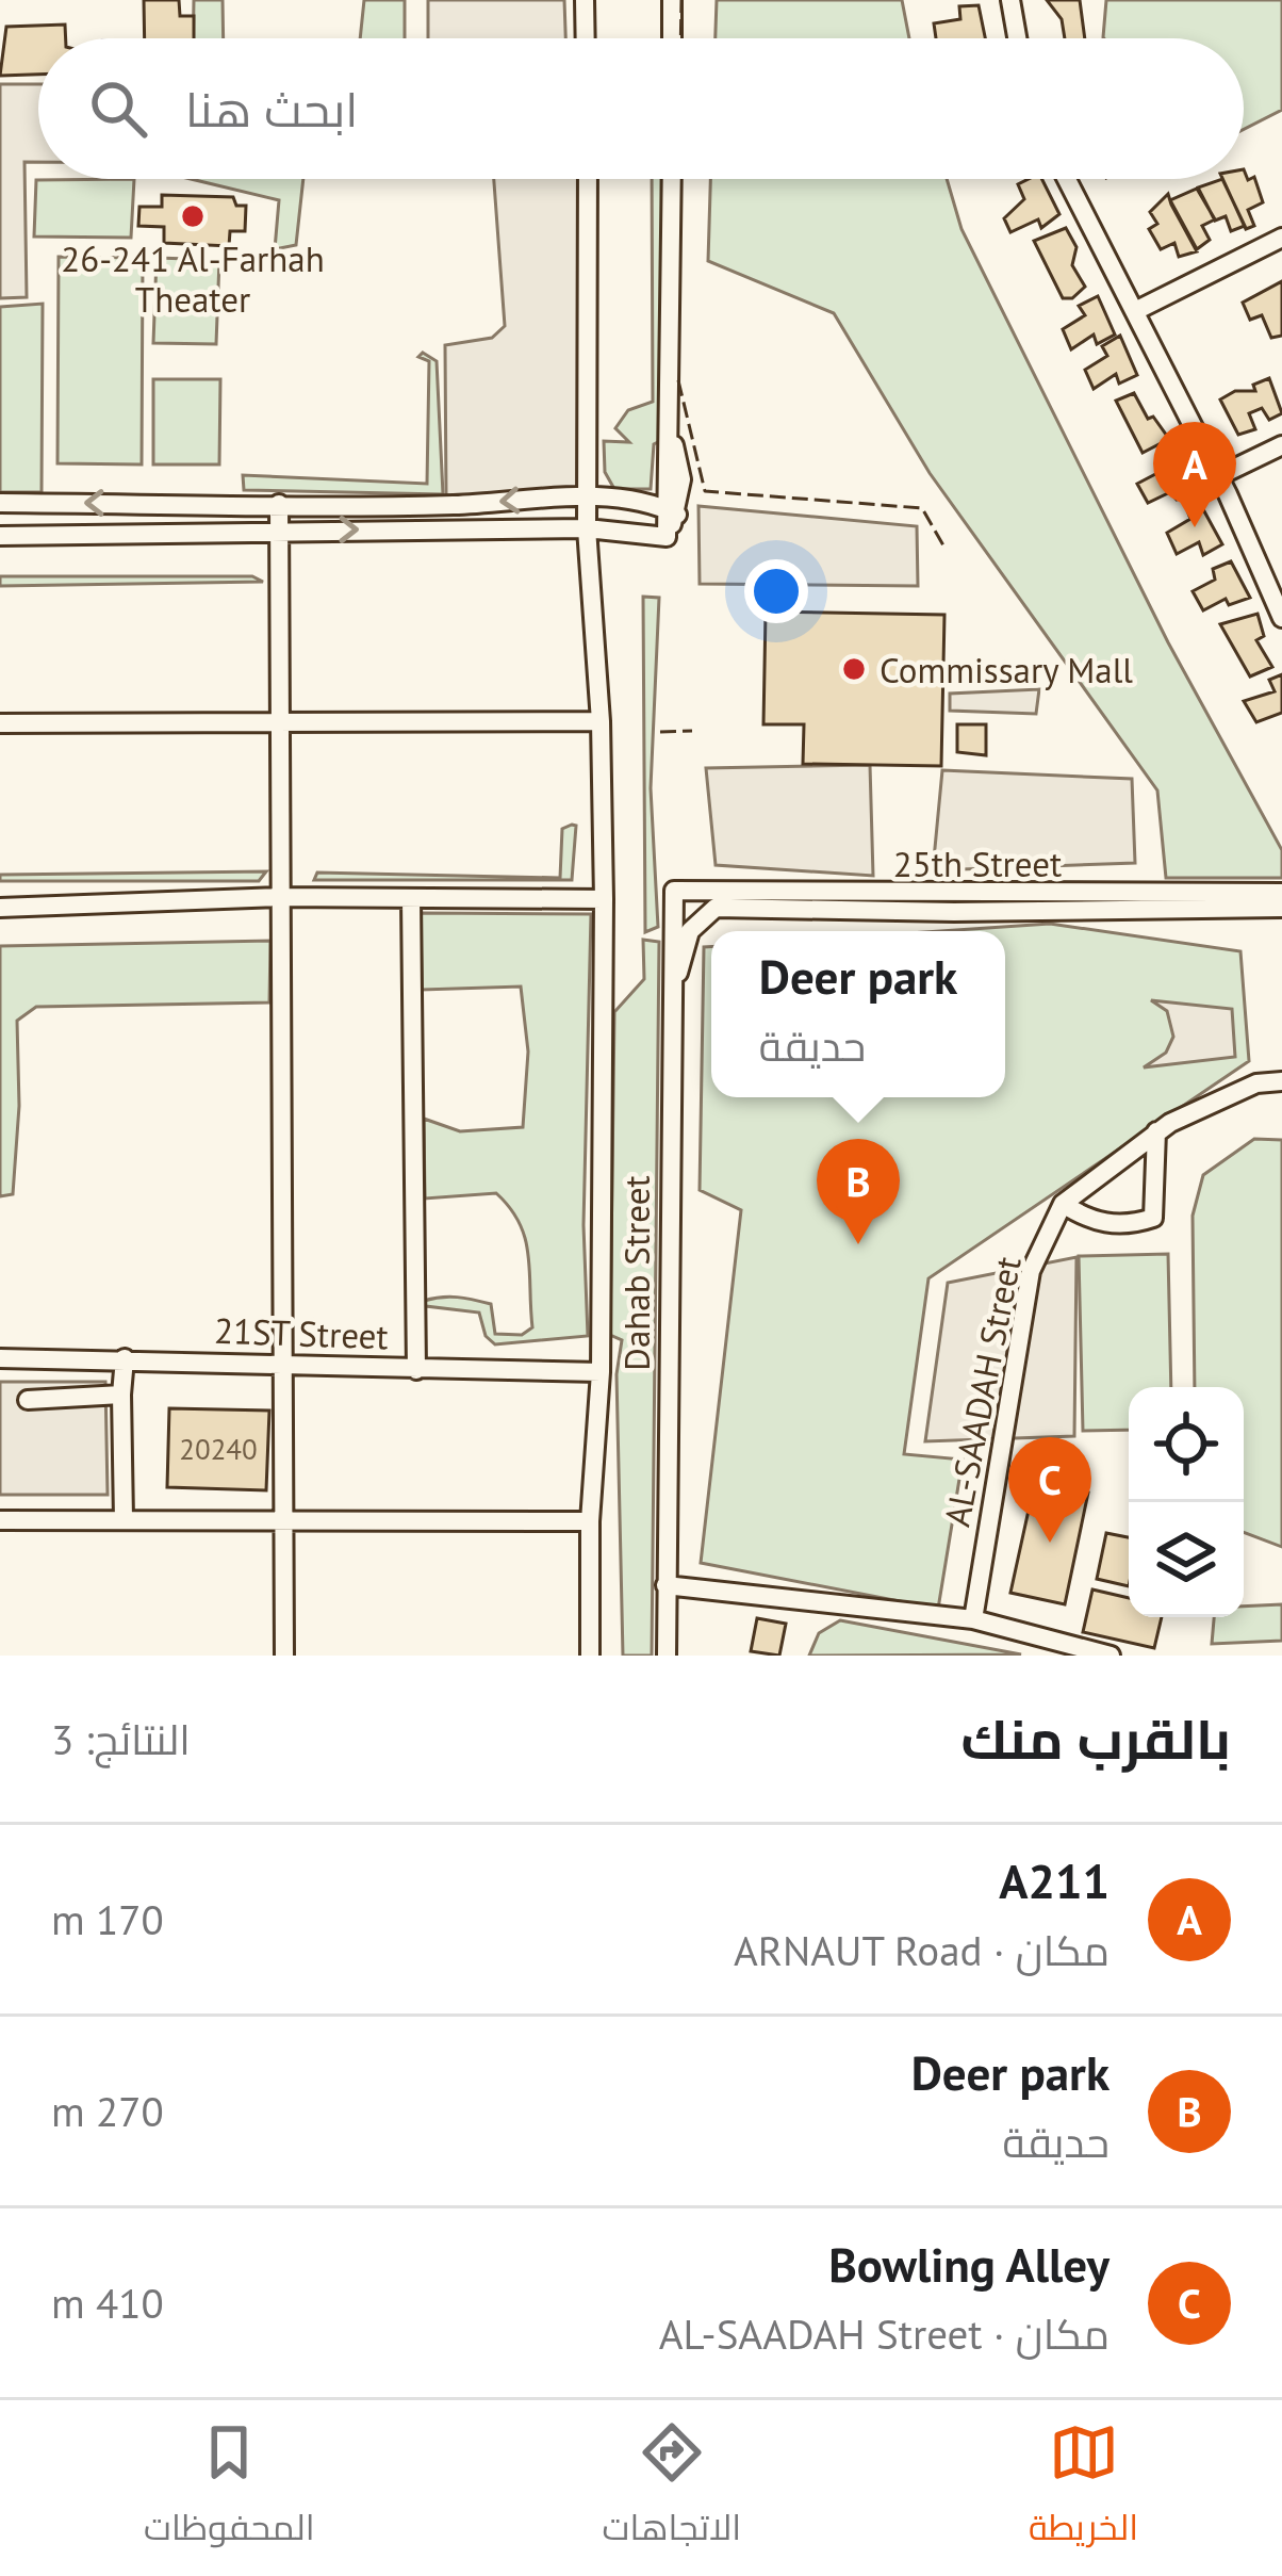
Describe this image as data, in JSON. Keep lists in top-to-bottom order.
{
  "streets": {
    "street": [
      "25th Street",
      "Dahab Street",
      "21ST Street",
      "AL-SAADAH Street"
    ]
  },
  "crossings": [
    ["25th Street", "Dahab Street"]
  ],
  "places": ["26-241 Al-Farhah Theater", "Commissary Mall"],
  "house_numbers": ["20240"],
  "page": {
    "search": "ابحث هنا",
    "pins": ["A", "B", "C"],
    "popup": ["Deer park", "حديقة"],
    "heading": ["بالقرب منك", "النتائج: 3"],
    "list": [
      {
        "mark": "A",
        "name": "A211",
        "note": "مكان · ARNAUT Road",
        "value": "170 m"
      },
      {
        "mark": "B",
        "name": "Deer park",
        "note": "حديقة",
        "value": "270 m"
      },
      {
        "mark": "C",
        "name": "Bowling Alley",
        "note": "مكان · AL-SAADAH Street",
        "value": "410 m"
      }
    ],
    "nav": ["الخريطة", "الاتجاهات", "المحفوظات"]
  }
}
